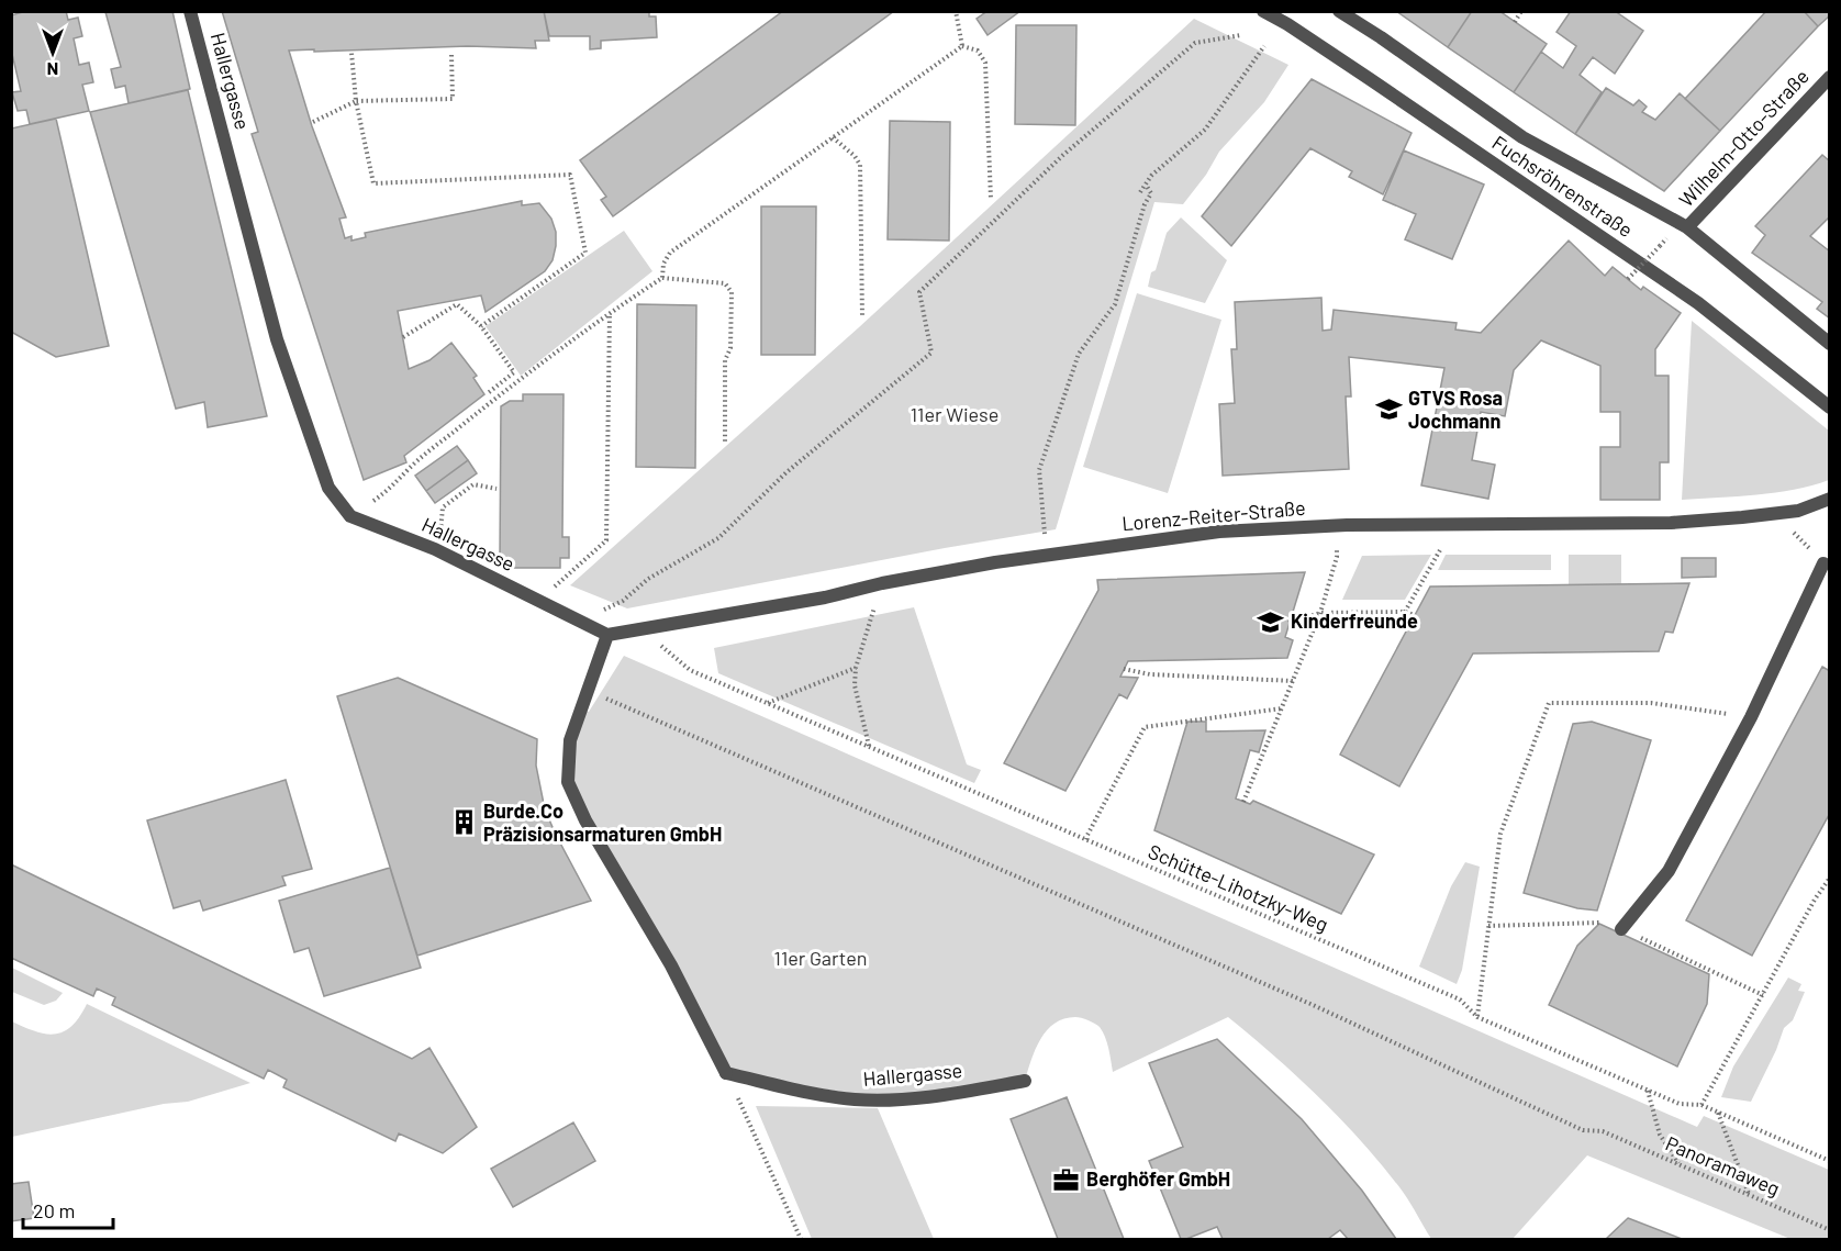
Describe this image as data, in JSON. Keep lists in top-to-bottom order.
{
  "streets": {
    "street": [
      "Hallergasse",
      "Wilhelm-Otto-Straße",
      "Fuchsröhrenstraße",
      "Lorenz-Reiter-Straße"
    ],
    "path": ["Schütte-Lihotzky-Weg", "Panoramaweg"]
  },
  "crossings": [
    ["Hallergasse", "Lorenz-Reiter-Straße"],
    ["Wilhelm-Otto-Straße", "Fuchsröhrenstraße"],
    ["Lorenz-Reiter-Straße", "Schütte-Lihotzky-Weg"]
  ],
  "parks": ["11er Wiese", "11er Garten"],
  "places": {
    "school or university": ["GTVS Rosa Jochmann", "Kinderfreunde"],
    "building": ["Burde.Co Präzisionsarmaturen GmbH"],
    "office": ["Berghöfer GmbH"]
  },
  "scale_bar": "20 m",
  "north": "bottom"
}
